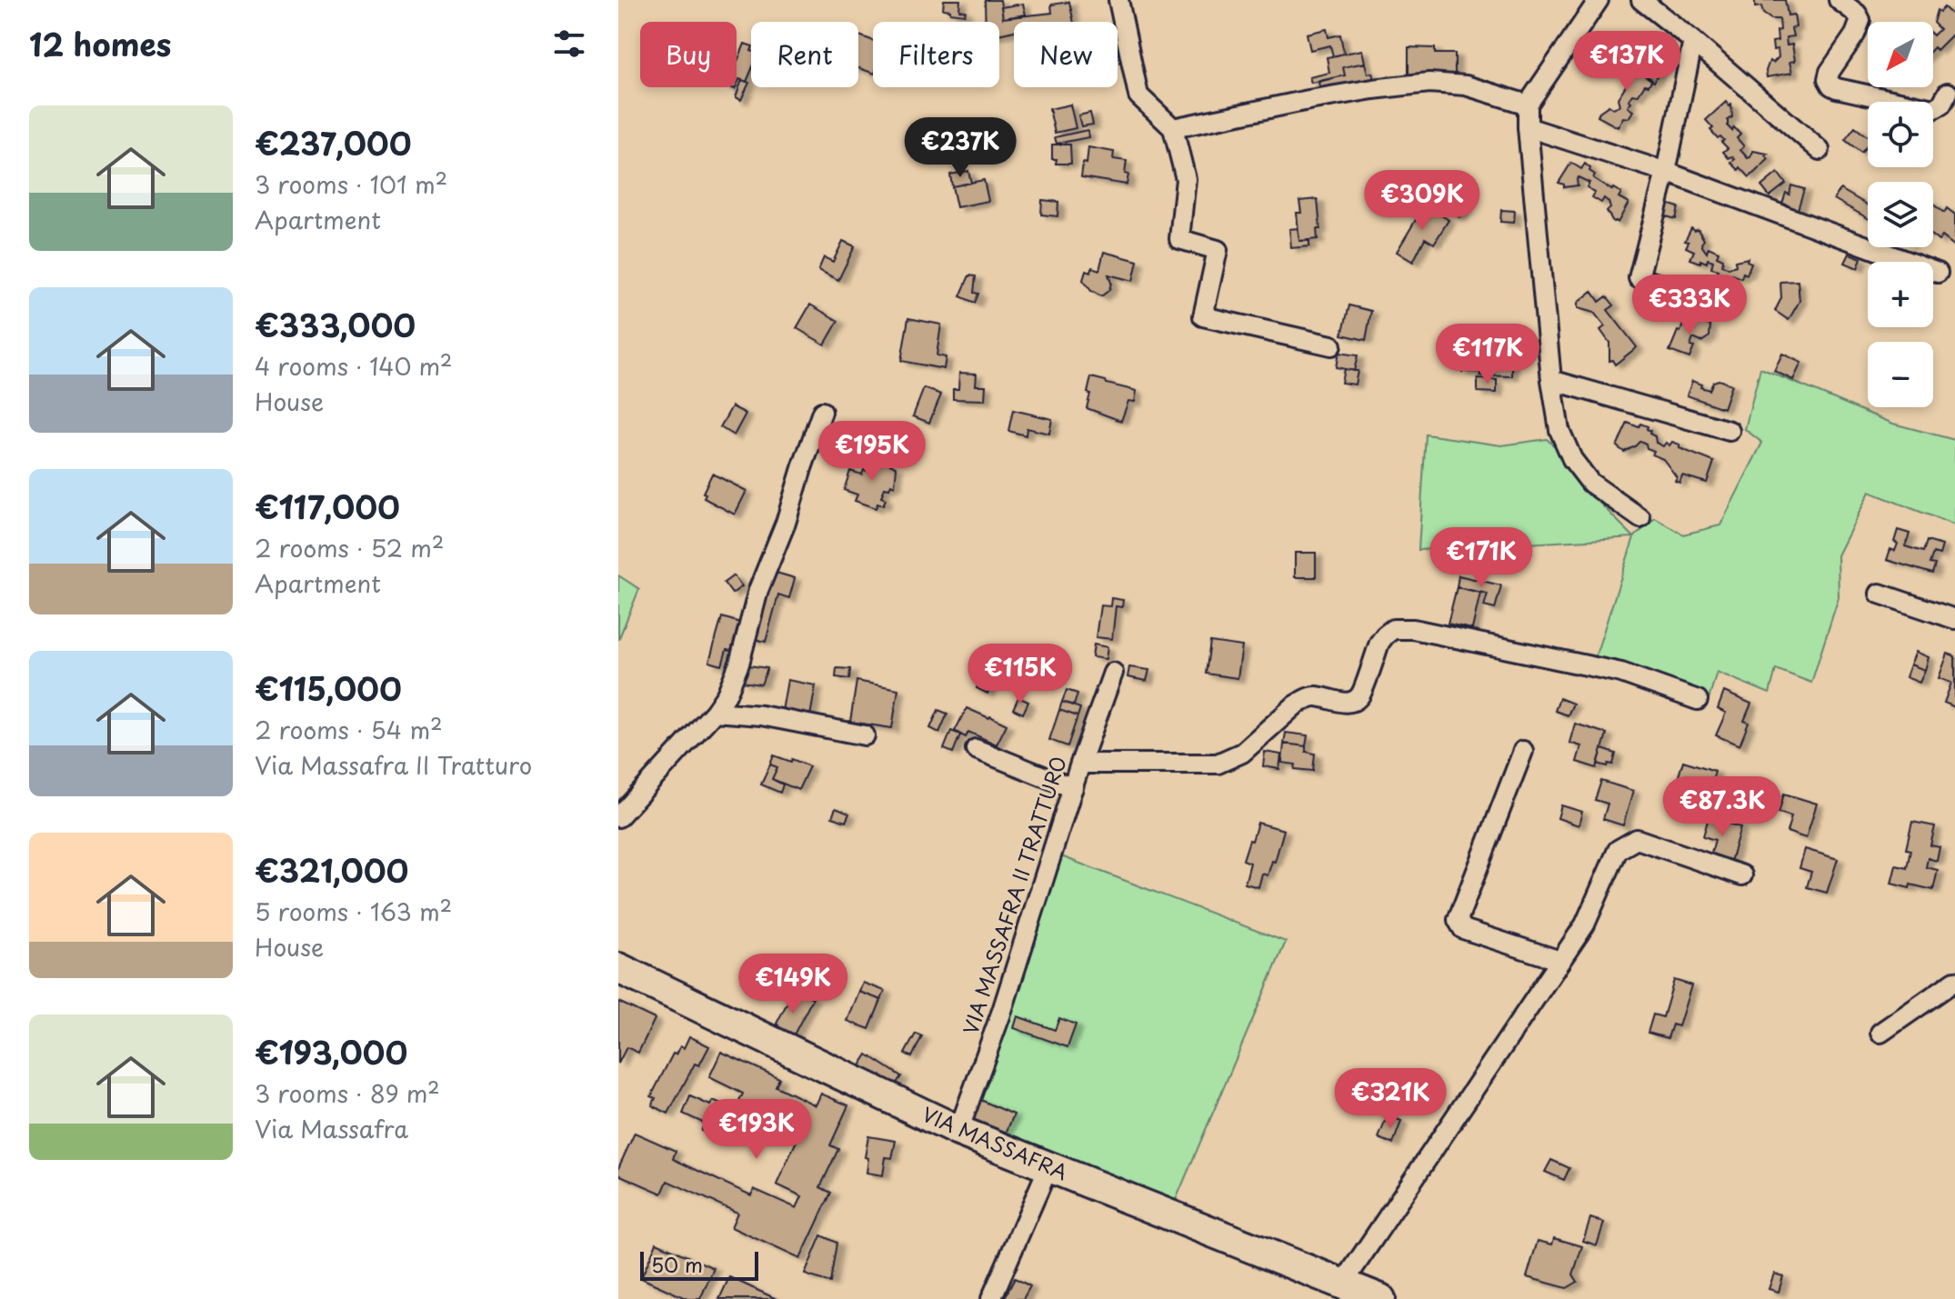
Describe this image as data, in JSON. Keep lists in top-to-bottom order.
{
  "streets": {
    "main road": ["VIA MASSAFRA"],
    "street": ["VIA MASSAFRA II TRATTURO"]
  },
  "crossings": [
    ["VIA MASSAFRA II TRATTURO", "VIA MASSAFRA"]
  ],
  "scale_bar": "50 m",
  "north": "bottom left",
  "page": {
    "heading": "12 homes",
    "map_buttons": ["+", "−"],
    "chip": [
      "Buy",
      "Rent",
      "Filters",
      "New"
    ],
    "price": [
      "€137K",
      "€237K",
      "€309K",
      "€333K",
      "€117K",
      "€195K",
      "€171K",
      "€115K",
      "€87.3K",
      "€149K",
      "€321K",
      "€193K"
    ],
    "list": [
      {
        "name": "€237,000",
        "note": "3 rooms · 101 m² · Apartment"
      },
      {
        "name": "€333,000",
        "note": "4 rooms · 140 m² · House"
      },
      {
        "name": "€117,000",
        "note": "2 rooms · 52 m² · Apartment"
      },
      {
        "name": "€115,000",
        "note": "2 rooms · 54 m² · Via Massafra II Tratturo"
      },
      {
        "name": "€321,000",
        "note": "5 rooms · 163 m² · House"
      },
      {
        "name": "€193,000",
        "note": "3 rooms · 89 m² · Via Massafra"
      }
    ],
    "scale": "50 m"
  }
}
